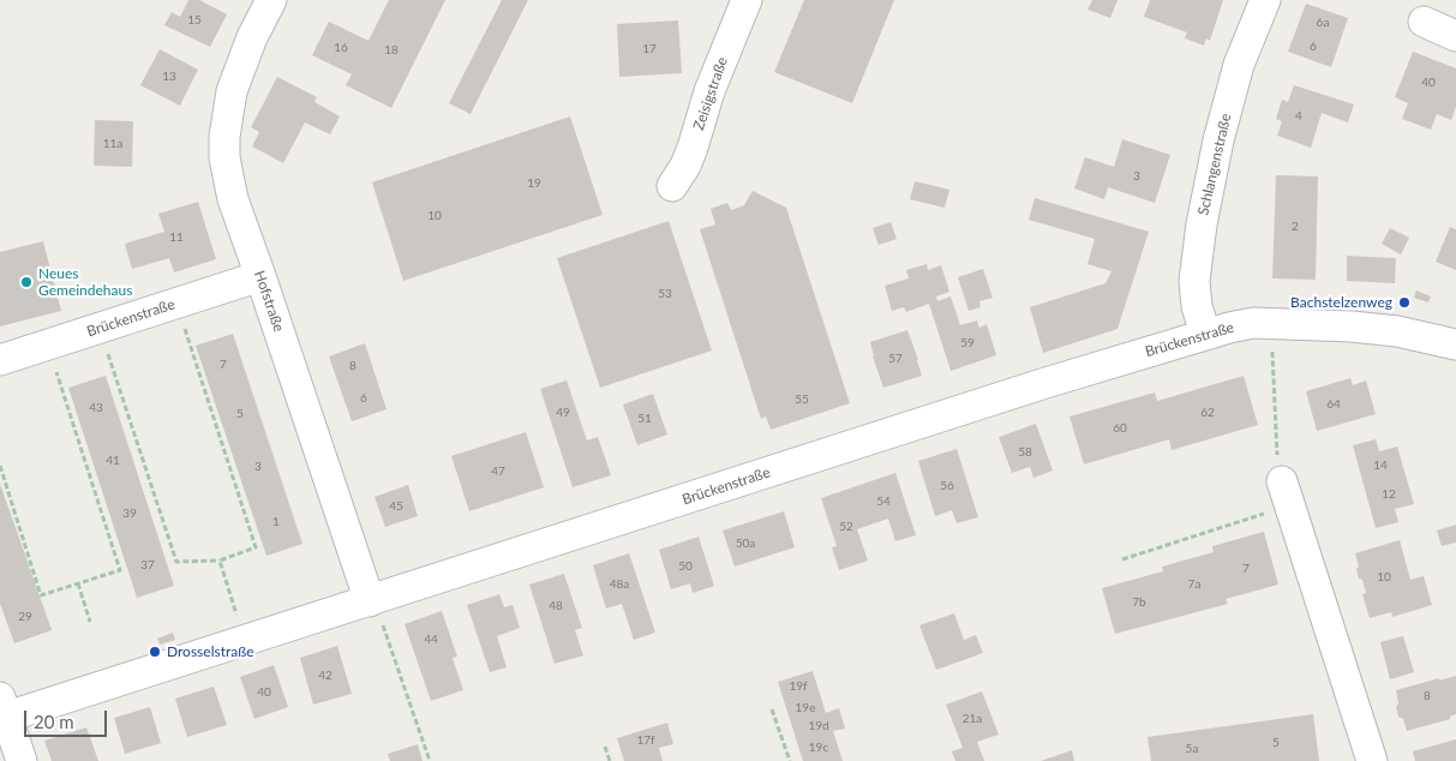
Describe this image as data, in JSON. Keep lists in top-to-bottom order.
{
  "streets": {
    "street": [
      "Zeisigstraße",
      "Schlangenstraße",
      "Hofstraße",
      "Brückenstraße"
    ]
  },
  "crossings": [
    ["Schlangenstraße", "Brückenstraße"],
    ["Hofstraße", "Brückenstraße"]
  ],
  "places": ["Neues Gemeindehaus", "Bachstelzenweg", "Drosselstraße"],
  "house_numbers": [
    "15",
    "6a",
    "6",
    "16",
    "17",
    "18",
    "13",
    "40",
    "4",
    "11a",
    "3",
    "19",
    "10",
    "2",
    "11",
    "53",
    "59",
    "57",
    "7",
    "8",
    "6",
    "55",
    "64",
    "43",
    "49",
    "62",
    "5",
    "51",
    "60",
    "58",
    "41",
    "14",
    "3",
    "47",
    "56",
    "12",
    "54",
    "45",
    "39",
    "1",
    "52",
    "50a",
    "37",
    "50",
    "7",
    "10",
    "48a",
    "7a",
    "7b",
    "48",
    "29",
    "44",
    "42",
    "19f",
    "40",
    "8",
    "19e",
    "21a",
    "19d",
    "17f",
    "5",
    "19c",
    "5a"
  ],
  "scale_bar": "20 m"
}
